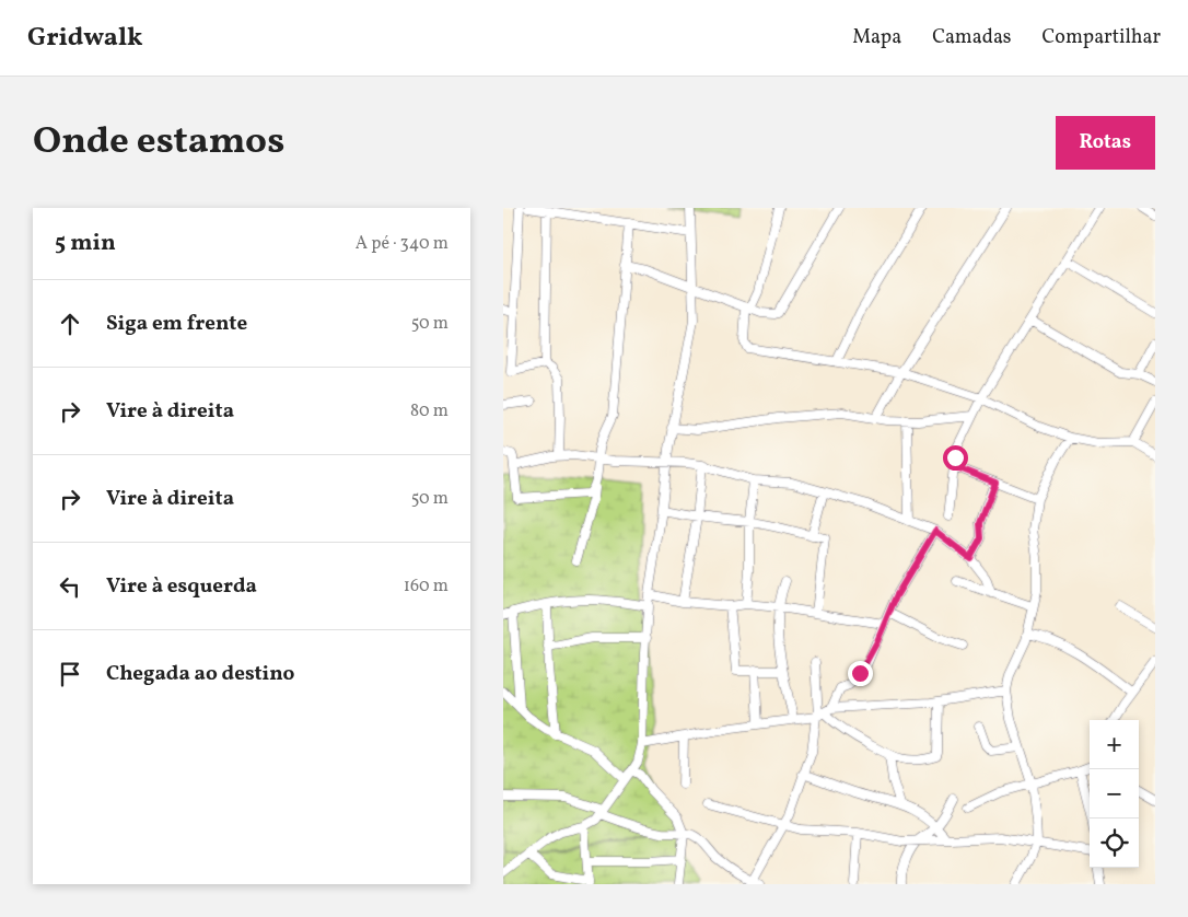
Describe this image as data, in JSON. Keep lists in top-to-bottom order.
{
  "page": {
    "header": "Gridwalk",
    "nav": ["Mapa", "Camadas", "Compartilhar"],
    "title": "Onde estamos",
    "buttons": "Rotas",
    "heading": ["5 min", "A pé · 340 m"],
    "list": [
      ["Siga em frente", "50 m"],
      ["Vire à direita", "80 m"],
      ["Vire à direita", "50 m"],
      ["Vire à esquerda", "160 m"],
      "Chegada ao destino"
    ],
    "map_buttons": ["+", "−"]
  }
}
